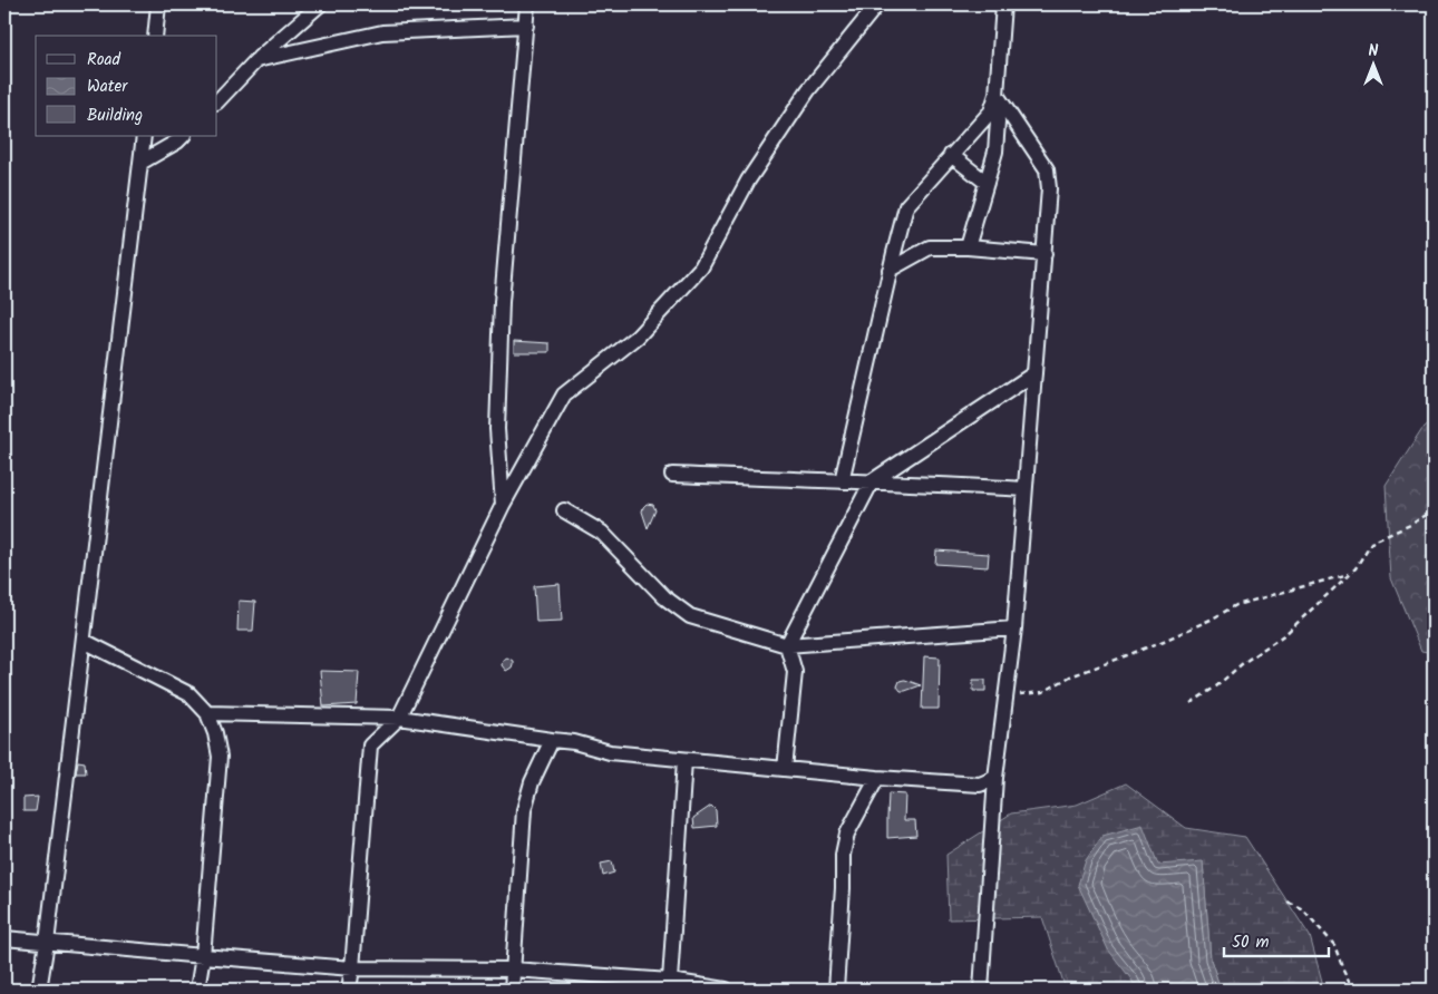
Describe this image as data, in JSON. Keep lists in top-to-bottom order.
{
  "legend": ["Road", "Water", "Building"],
  "scale_bar": "50 m",
  "north": "top"
}
